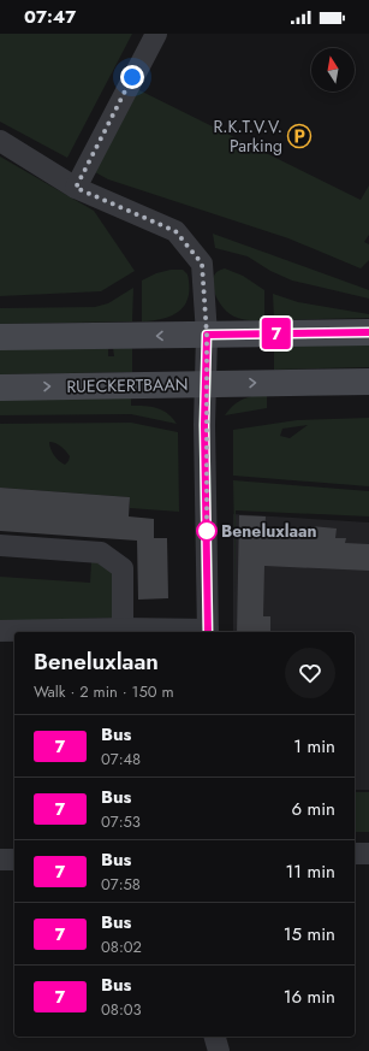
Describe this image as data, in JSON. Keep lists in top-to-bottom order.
{
  "streets": {
    "main road": ["RUECKERTBAAN"]
  },
  "places": {
    "parking": ["R.K.T.V.V. Parking"],
    "other": ["Beneluxlaan"]
  },
  "lines": ["bus line 7"],
  "north": "top",
  "page": {
    "status": "07:47",
    "on_map": "7",
    "heading": ["Beneluxlaan", "Walk · 2 min · 150 m"],
    "list": [
      {
        "mark": "7",
        "name": "Bus",
        "note": "07:48",
        "value": "1 min"
      },
      {
        "mark": "7",
        "name": "Bus",
        "note": "07:53",
        "value": "6 min"
      },
      {
        "mark": "7",
        "name": "Bus",
        "note": "07:58",
        "value": "11 min"
      },
      {
        "mark": "7",
        "name": "Bus",
        "note": "08:02",
        "value": "15 min"
      },
      {
        "mark": "7",
        "name": "Bus",
        "note": "08:03",
        "value": "16 min"
      }
    ]
  }
}
